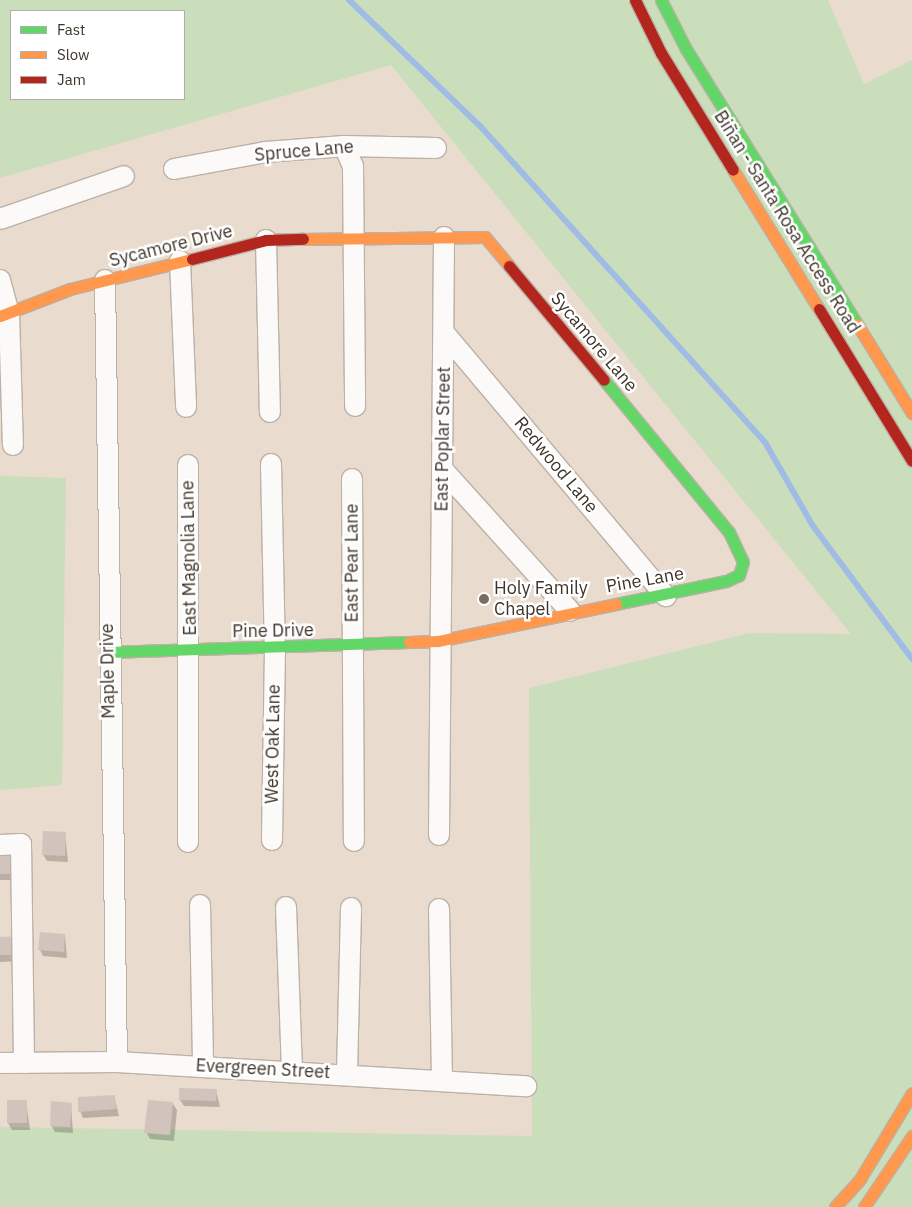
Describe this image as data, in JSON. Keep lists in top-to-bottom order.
{
  "streets": {
    "street": [
      "Spruce Lane",
      "Biñan - Santa Rosa Access Road",
      "Sycamore Drive",
      "Sycamore Lane",
      "East Poplar Street",
      "Redwood Lane",
      "East Magnolia Lane",
      "East Pear Lane",
      "Pine Lane",
      "Pine Drive",
      "Maple Drive",
      "West Oak Lane",
      "Evergreen Street"
    ]
  },
  "crossings": [
    ["Sycamore Drive", "Sycamore Lane"],
    ["Sycamore Drive", "Maple Drive"],
    ["Sycamore Lane", "East Poplar Street"],
    ["Sycamore Lane", "Pine Lane"],
    ["East Poplar Street", "Redwood Lane"],
    ["East Poplar Street", "Pine Lane"],
    ["East Poplar Street", "Pine Drive"],
    ["Redwood Lane", "Pine Lane"],
    ["East Magnolia Lane", "Pine Drive"],
    ["East Pear Lane", "Pine Drive"],
    ["Pine Lane", "Pine Drive"],
    ["Pine Drive", "Maple Drive"],
    ["Pine Drive", "West Oak Lane"],
    ["Maple Drive", "Evergreen Street"]
  ],
  "places": ["Holy Family Chapel"],
  "legend": ["Fast", "Slow", "Jam"]
}
